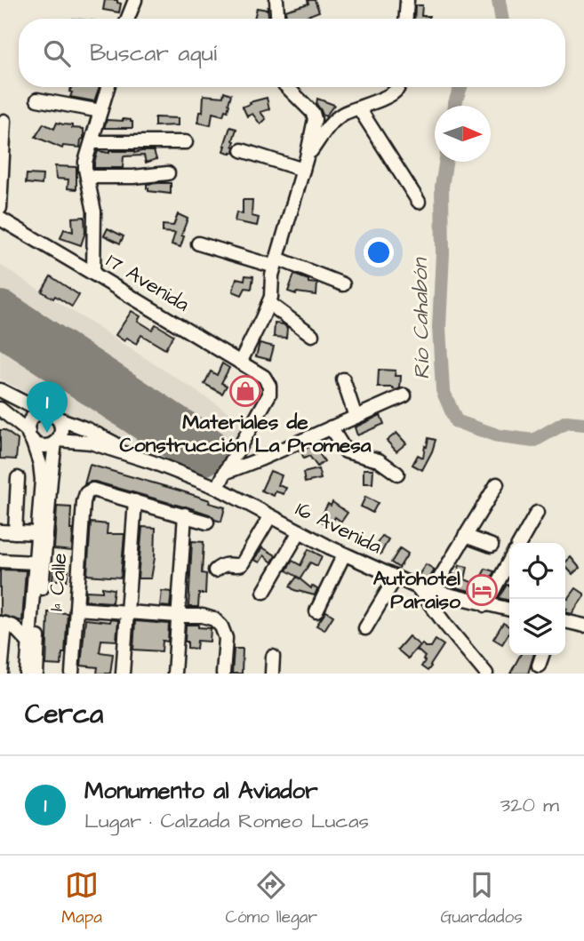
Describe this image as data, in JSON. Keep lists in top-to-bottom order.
{
  "streets": {
    "street": ["17 Avenida", "16 Avenida", "1ª Calle"]
  },
  "water": ["Río Cahabón"],
  "places": {
    "shop": ["Materiales de Construcción La Promesa"],
    "hotel": ["Autohotel Paraiso"]
  },
  "north": "right",
  "page": {
    "search": "Buscar aquí",
    "pins": "1",
    "heading": "Cerca",
    "list": [
      {
        "mark": "1",
        "name": "Monumento al Aviador",
        "note": "Lugar · Calzada Romeo Lucas",
        "value": "320 m"
      }
    ],
    "nav": ["Mapa", "Cómo llegar", "Guardados"]
  }
}
